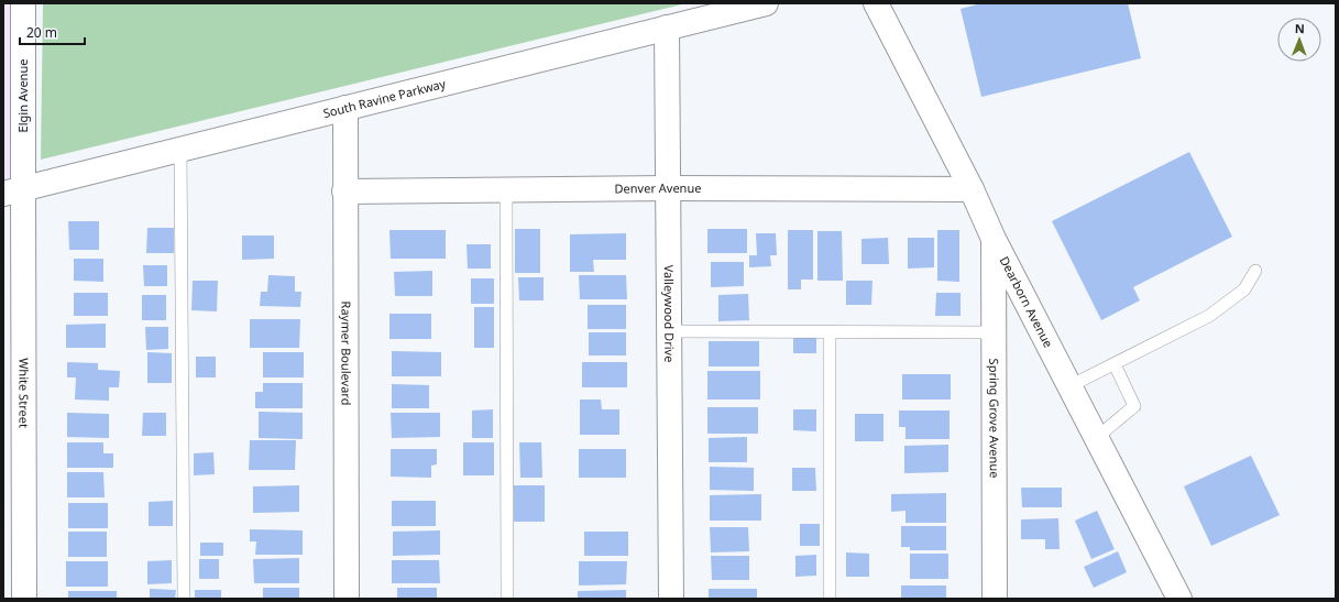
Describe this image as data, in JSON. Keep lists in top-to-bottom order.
{
  "streets": {
    "street": [
      "Elgin Avenue",
      "South Ravine Parkway",
      "Denver Avenue",
      "Dearborn Avenue",
      "Valleywood Drive",
      "Raymer Boulevard",
      "White Street",
      "Spring Grove Avenue"
    ]
  },
  "crossings": [
    ["Elgin Avenue", "South Ravine Parkway"],
    ["Elgin Avenue", "White Street"],
    ["South Ravine Parkway", "Valleywood Drive"],
    ["South Ravine Parkway", "Raymer Boulevard"],
    ["South Ravine Parkway", "White Street"],
    ["Denver Avenue", "Dearborn Avenue"],
    ["Denver Avenue", "Valleywood Drive"],
    ["Denver Avenue", "Raymer Boulevard"],
    ["Dearborn Avenue", "Spring Grove Avenue"]
  ],
  "scale_bar": "20 m",
  "north": "top"
}
